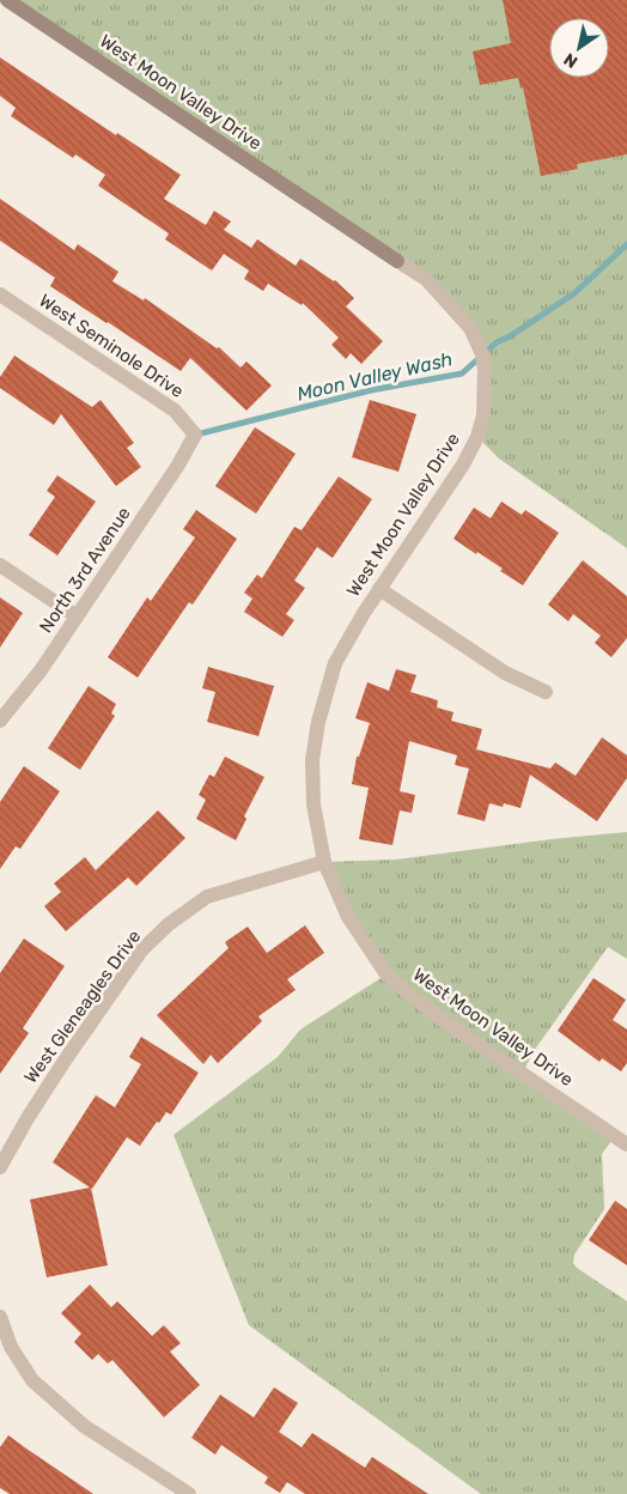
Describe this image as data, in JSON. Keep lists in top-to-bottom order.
{
  "streets": {
    "street": [
      "West Moon Valley Drive",
      "West Seminole Drive",
      "North 3rd Avenue",
      "West Gleneagles Drive"
    ]
  },
  "crossings": [
    ["West Moon Valley Drive", "West Gleneagles Drive"],
    ["West Seminole Drive", "North 3rd Avenue"]
  ],
  "water": ["Moon Valley Wash"],
  "north": "bottom left"
}
